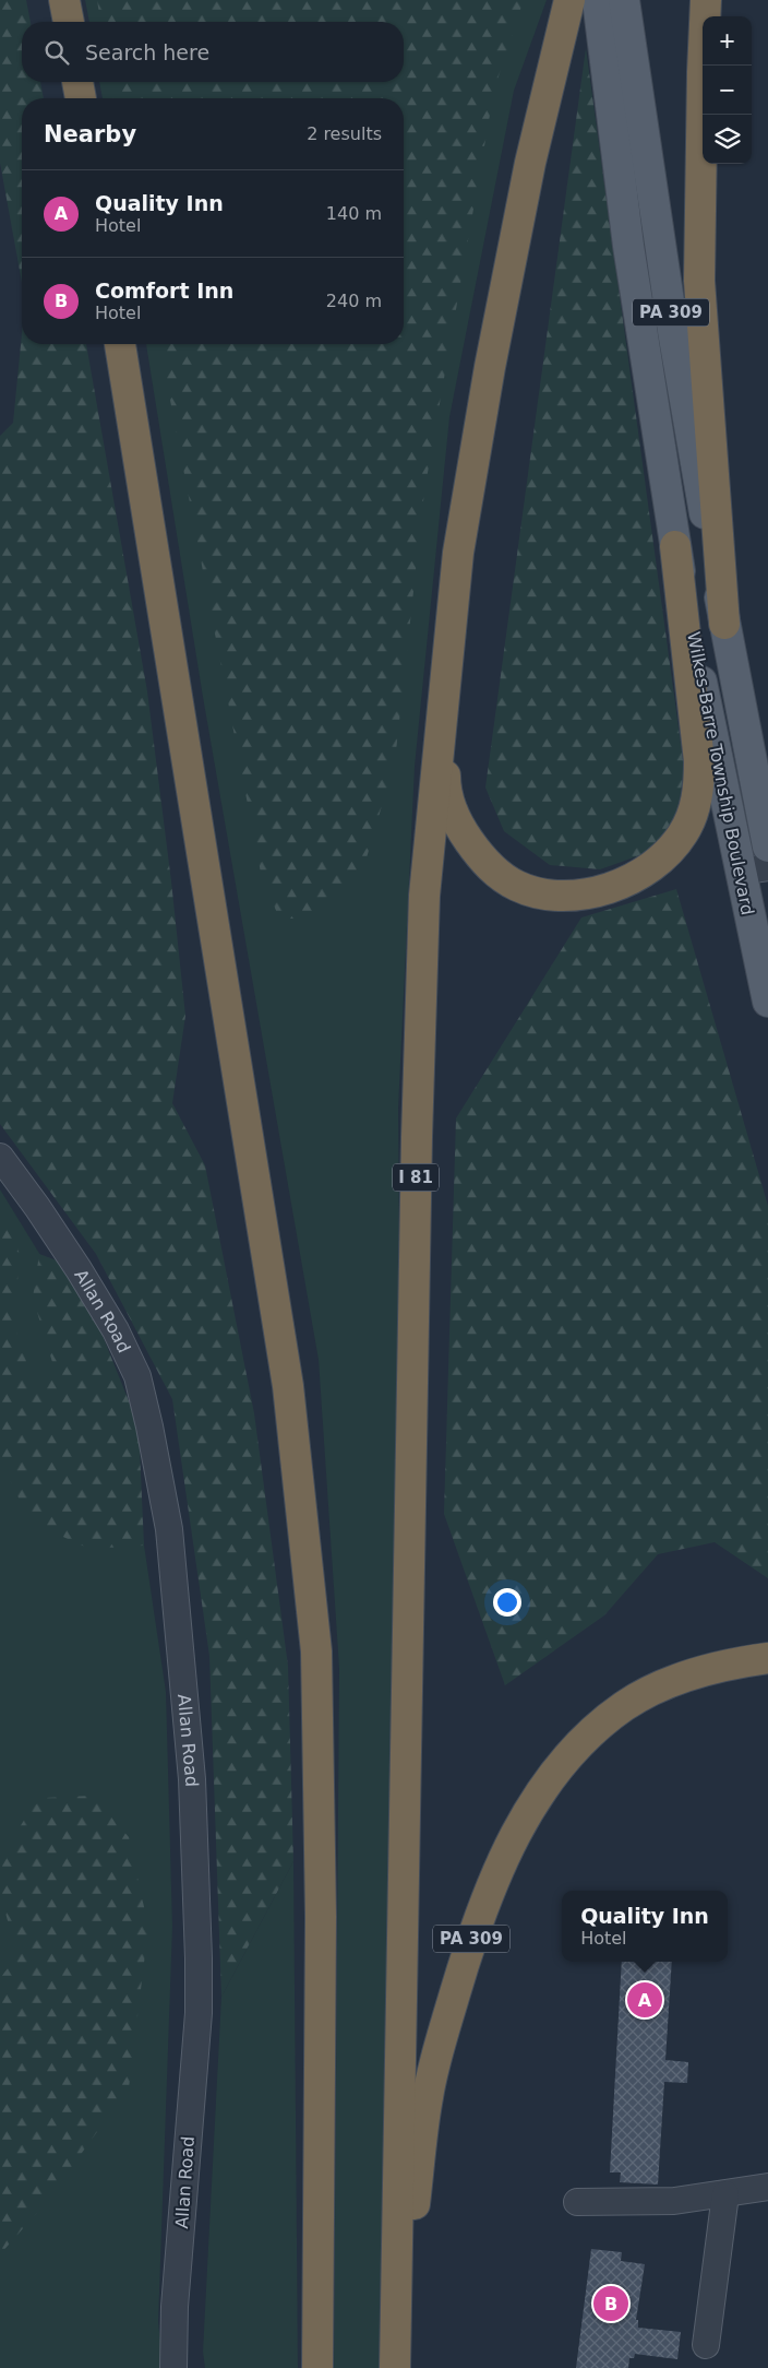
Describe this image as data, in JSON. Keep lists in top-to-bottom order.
{
  "streets": {
    "highway": ["PA 309", "I 81"],
    "main road": ["Wilkes-Barre Township Boulevard"],
    "lane": ["Allan Road"]
  },
  "crossings": [
    ["PA 309", "Wilkes-Barre Township Boulevard"],
    ["PA 309", "I 81"]
  ],
  "page": {
    "map_buttons": ["+", "−"],
    "search": "Search here",
    "heading": ["Nearby", "2 results"],
    "list": [
      {
        "mark": "A",
        "name": "Quality Inn",
        "note": "Hotel",
        "value": "140 m"
      },
      {
        "mark": "B",
        "name": "Comfort Inn",
        "note": "Hotel",
        "value": "240 m"
      }
    ],
    "popup": ["Quality Inn", "Hotel"],
    "pins": ["A", "B"]
  }
}
